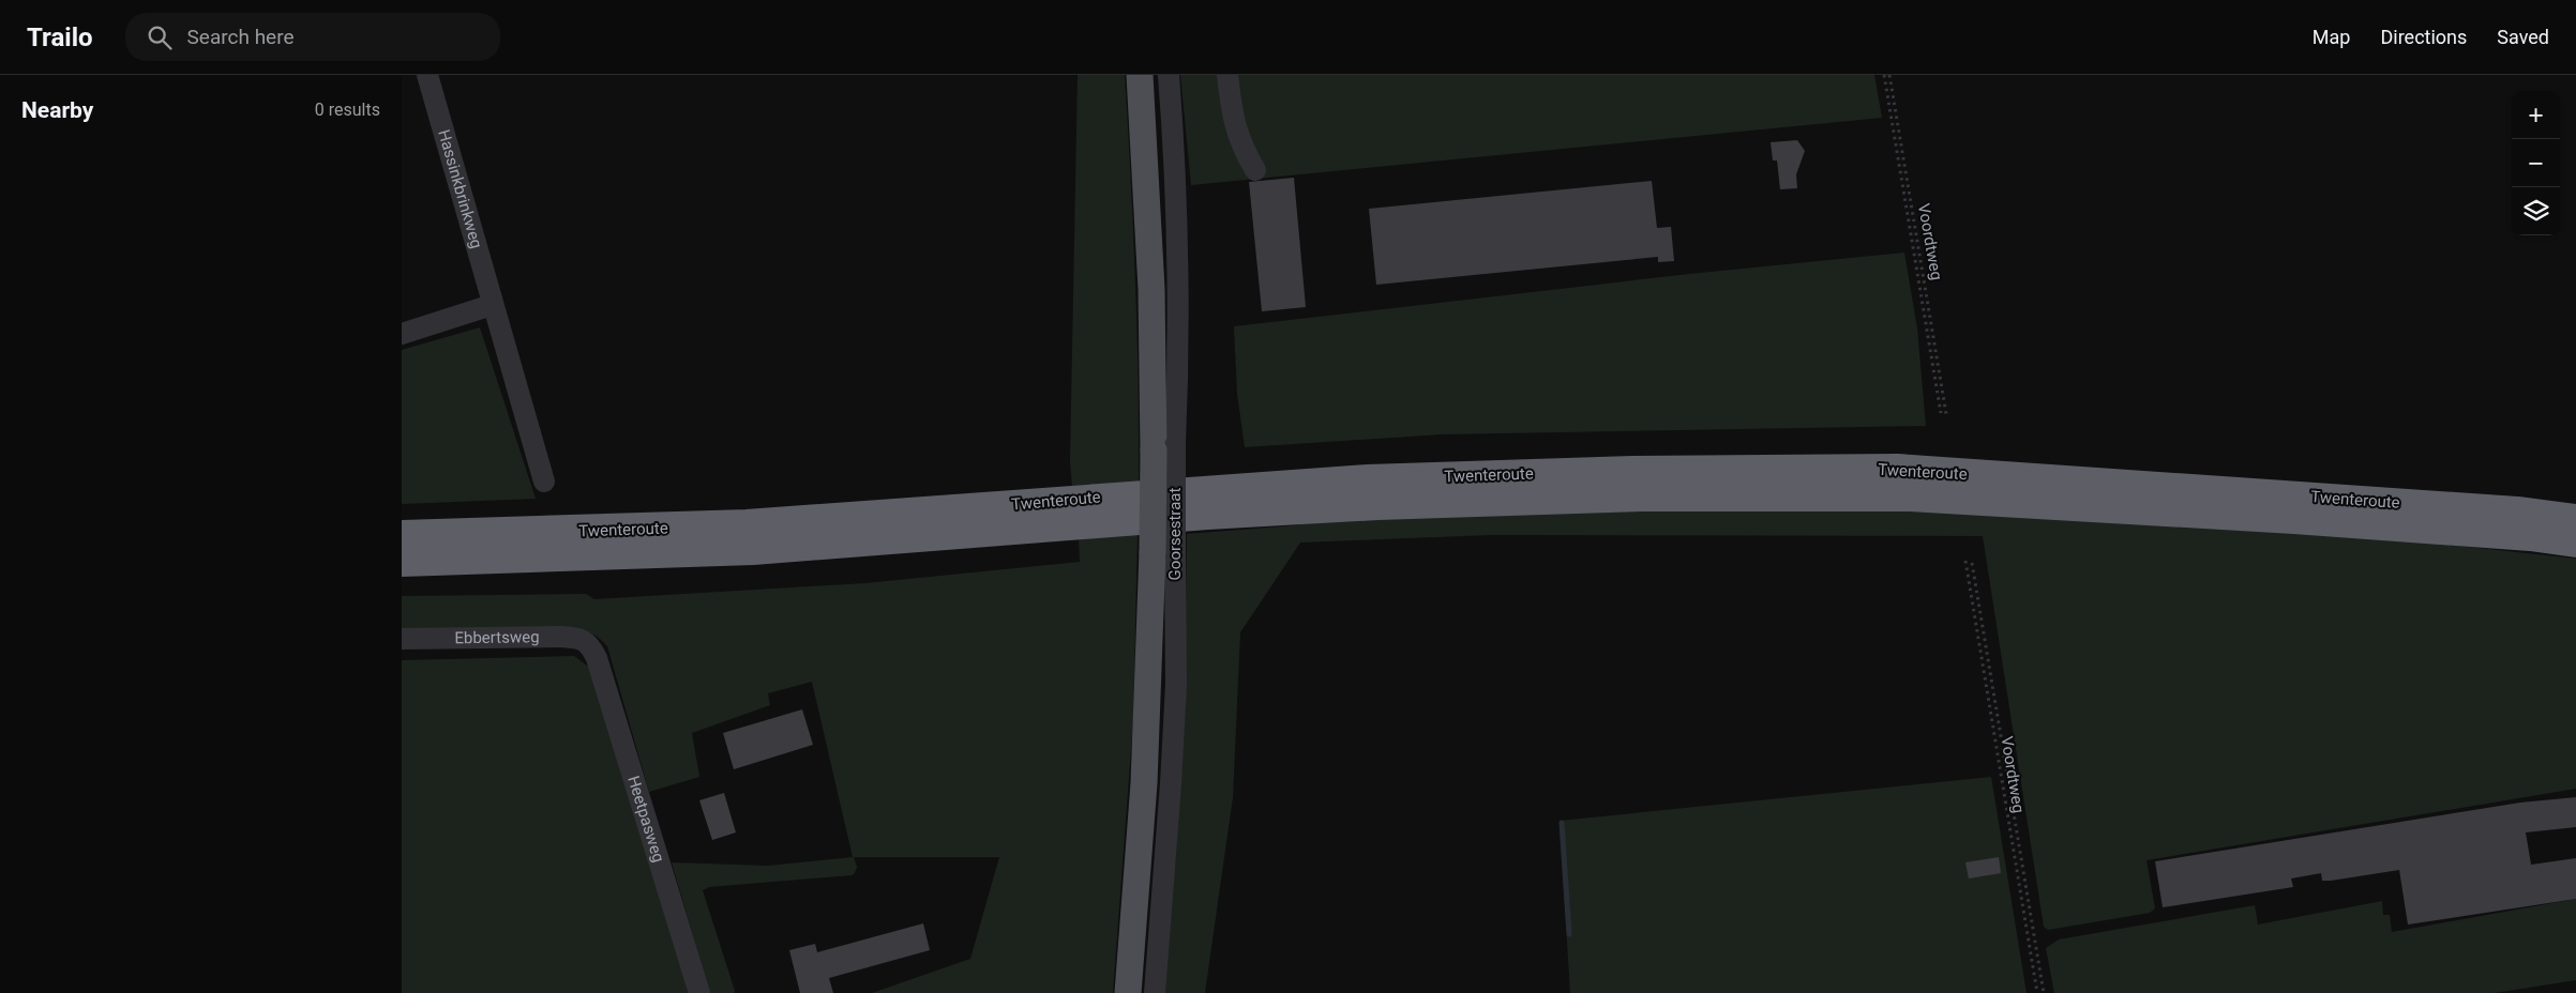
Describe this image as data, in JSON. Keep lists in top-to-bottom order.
{
  "streets": {
    "highway": ["Twenteroute"],
    "main road": ["Goorsestraat"],
    "street": ["Hassinkbrinkweg", "Ebbertsweg", "Heetpasweg"],
    "path": ["Voordtweg"]
  },
  "crossings": [
    ["Ebbertsweg", "Heetpasweg"]
  ],
  "page": {
    "header": "Trailo",
    "search": "Search here",
    "nav": ["Map", "Directions", "Saved"],
    "heading": ["Nearby", "0 results"],
    "map_buttons": ["+", "−"]
  }
}
